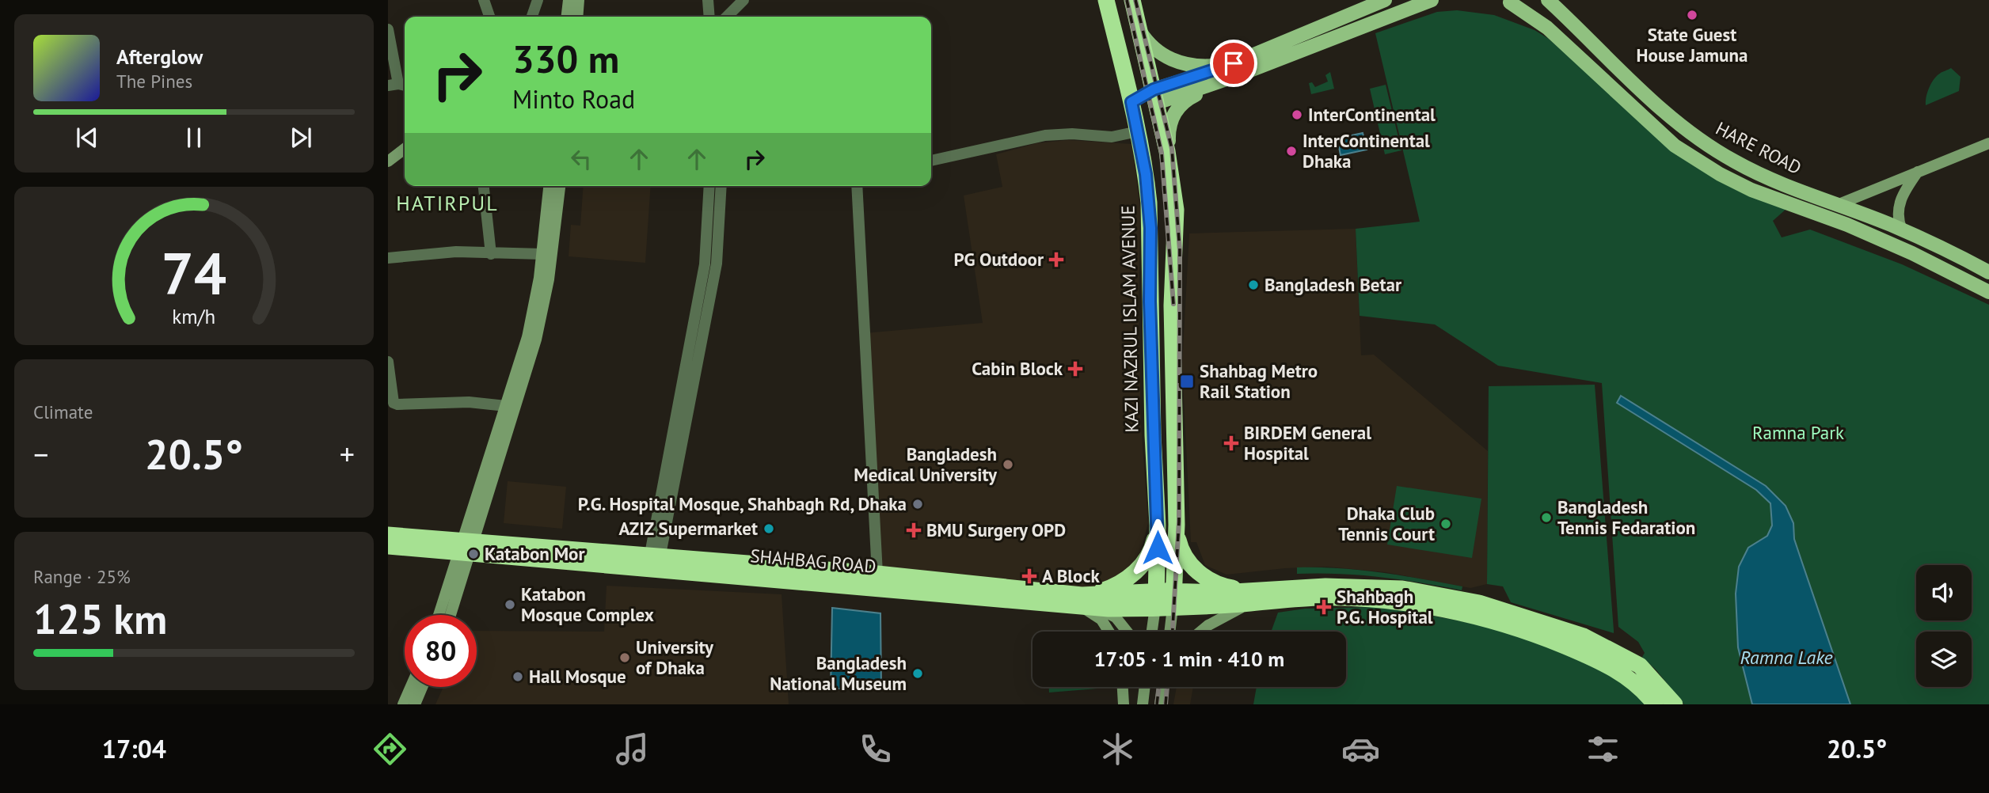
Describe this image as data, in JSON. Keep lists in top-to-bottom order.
{
  "streets": {
    "highway": ["KAZI NAZRUL ISLAM AVENUE", "SHAHBAG ROAD"],
    "main road": ["HARE ROAD"]
  },
  "crossings": [
    ["KAZI NAZRUL ISLAM AVENUE", "SHAHBAG ROAD"]
  ],
  "districts": ["HATIRPUL"],
  "water": ["Ramna Lake"],
  "parks": ["Ramna Park"],
  "places": {
    "other": [
      "State Guest House Jamuna",
      "InterContinental",
      "InterContinental Dhaka",
      "Bangladesh Betar",
      "Bangladesh Medical University",
      "P.G. Hospital Mosque, Shahbagh Rd, Dhaka",
      "Bangladesh Tennis Fedaration",
      "Dhaka Club Tennis Court",
      "AZIZ Supermarket",
      "Katabon Mor",
      "Katabon Mosque Complex",
      "University of Dhaka",
      "Bangladesh National Museum",
      "Hall Mosque"
    ],
    "health": [
      "PG Outdoor",
      "Cabin Block",
      "BIRDEM General Hospital",
      "BMU Surgery OPD",
      "A Block",
      "Shahbagh P.G. Hospital"
    ],
    "transit": ["Shahbag Metro Rail Station"]
  },
  "page": {
    "turn": ["330 m", "Minto Road"],
    "song": ["Afterglow", "The Pines"],
    "tile": [
      "Climate",
      ["Range · 25%", "125 km"]
    ],
    "heat": ["−", "20.5°", "+"],
    "limit": "80",
    "trip": "17:05 · 1 min · 410 m",
    "tabs": ["17:04", "20.5°"],
    "gauge": ["74", "km/h"]
  }
}
